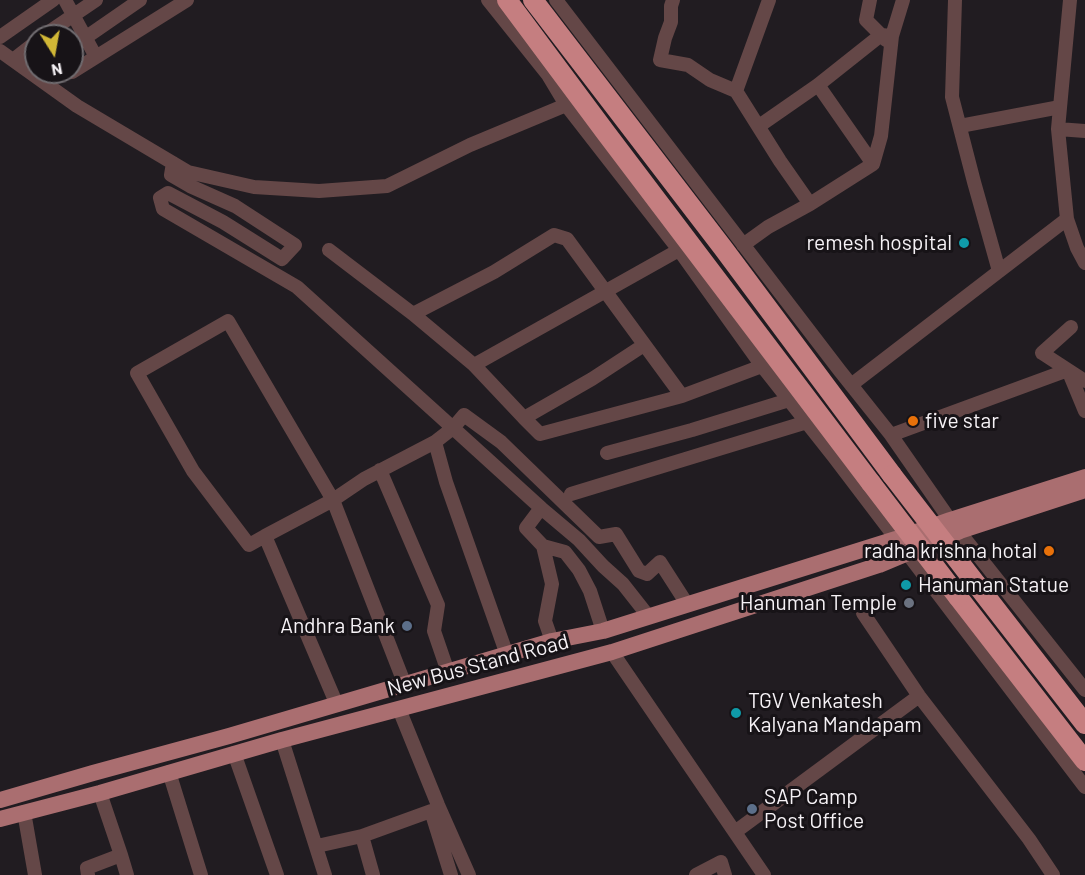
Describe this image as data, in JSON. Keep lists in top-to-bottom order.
{
  "streets": {
    "main road": ["New Bus Stand Road"]
  },
  "places": [
    "remesh hospital",
    "five star",
    "radha krishna hotal",
    "Hanuman Statue",
    "Hanuman Temple",
    "Andhra Bank",
    "TGV Venkatesh Kalyana Mandapam",
    "SAP Camp Post Office"
  ],
  "north": "bottom"
}
